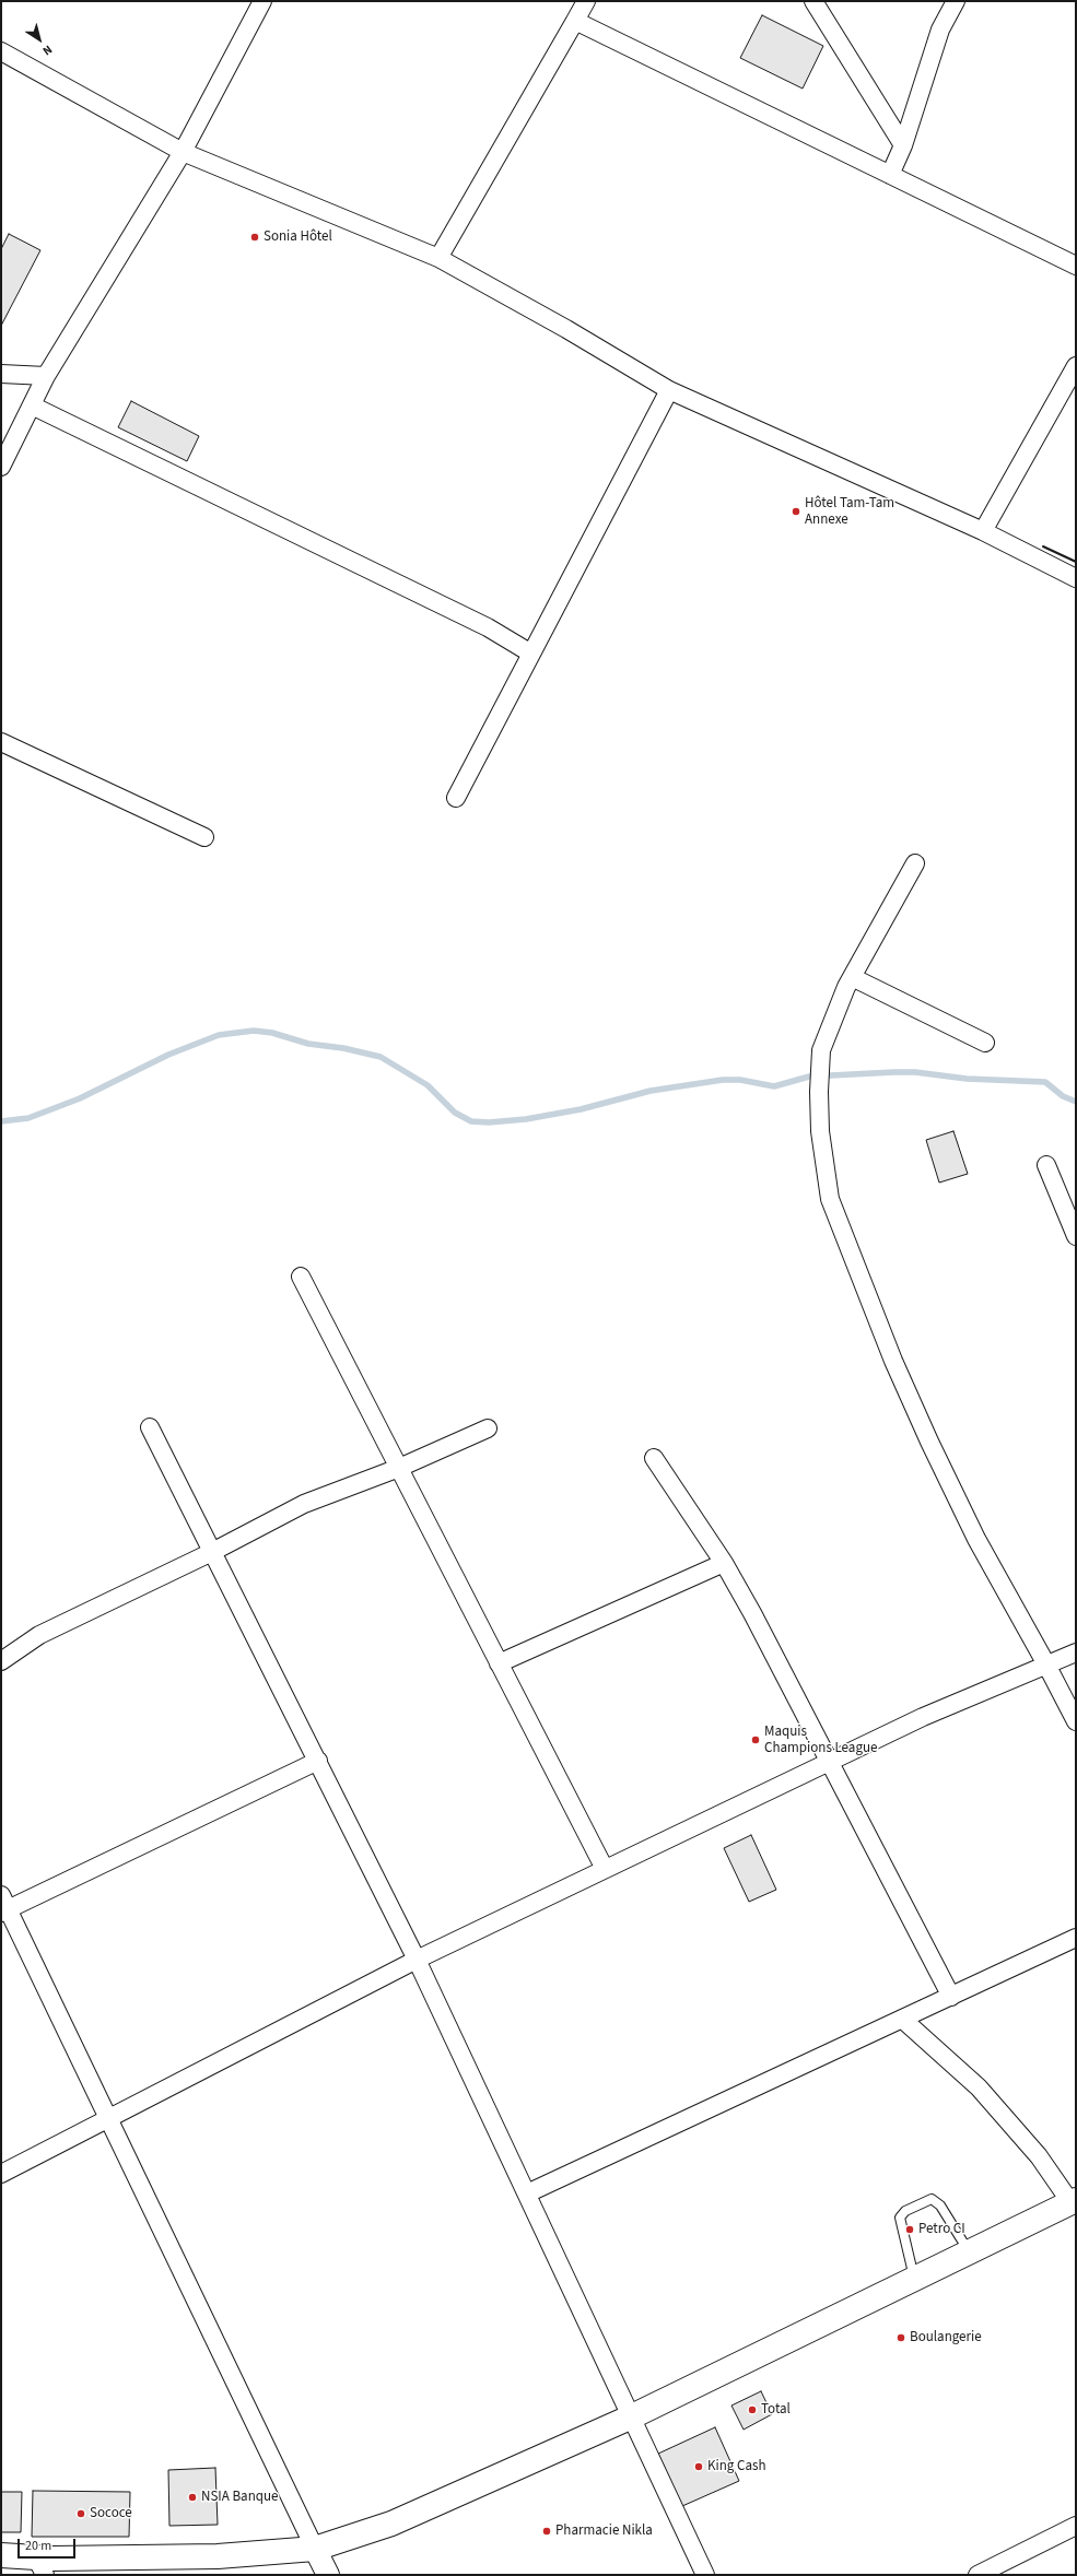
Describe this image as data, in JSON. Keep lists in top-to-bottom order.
{
  "places": [
    "Sonia Hôtel",
    "Hôtel Tam-Tam Annexe",
    "Maquis Champions League",
    "Petro CI",
    "Boulangerie",
    "Total",
    "King Cash",
    "NSIA Banque",
    "Sococe",
    "Pharmacie Nikla"
  ],
  "scale_bar": "20 m",
  "north": "bottom right"
}
